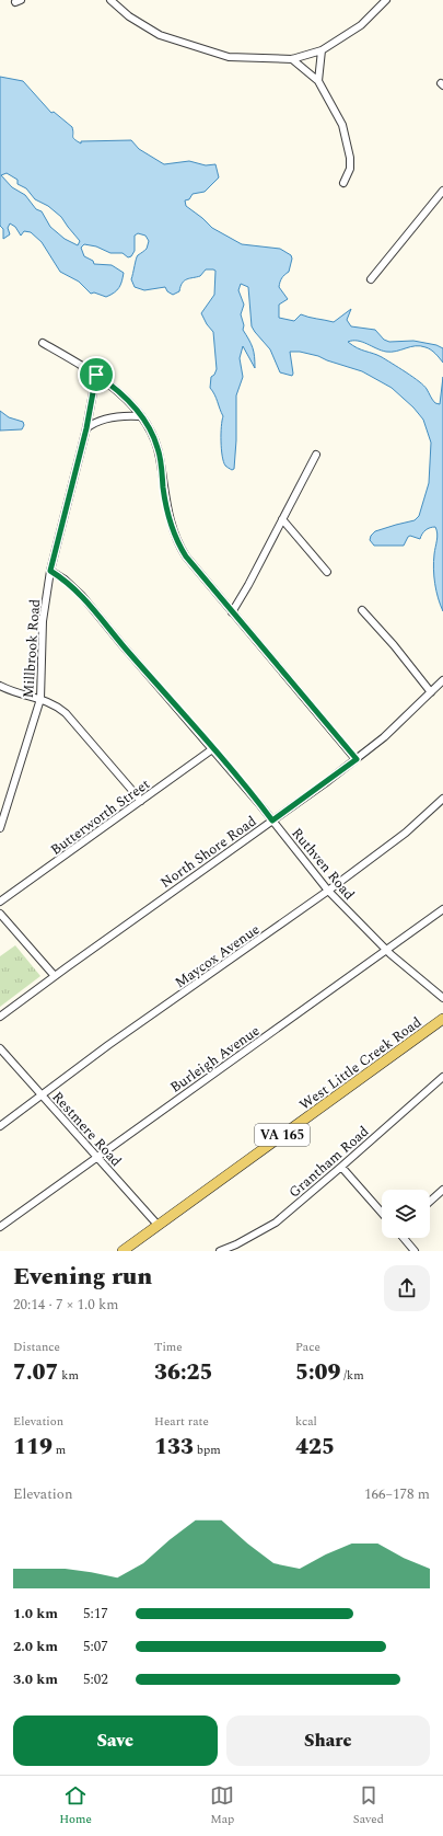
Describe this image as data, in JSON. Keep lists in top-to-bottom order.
{
  "streets": {
    "main road": ["West Little Creek Road", "VA 165"],
    "street": [
      "Millbrook Road",
      "Butterworth Street",
      "North Shore Road",
      "Ruthven Road",
      "Maycox Avenue",
      "Burleigh Avenue",
      "Restmere Road",
      "Grantham Road"
    ]
  },
  "crossings": [
    ["Millbrook Road", "Ruthven Road"],
    ["Butterworth Street", "Ruthven Road"],
    ["North Shore Road", "Ruthven Road"],
    ["Ruthven Road", "Maycox Avenue"],
    ["Ruthven Road", "Burleigh Avenue"],
    ["Maycox Avenue", "Restmere Road"],
    ["Burleigh Avenue", "Restmere Road"],
    ["West Little Creek Road", "Restmere Road"]
  ],
  "page": {
    "heading": ["Evening run", "20:14 · 7 × 1.0 km"],
    "stats": [
      ["Distance", "7.07 km"],
      ["Time", "36:25"],
      ["Pace", "5:09 /km"],
      ["Elevation", "119 m"],
      ["Heart rate", "133 bpm"],
      ["kcal", "425"]
    ],
    "chart": ["Elevation", "166–178 m"],
    "list": [
      {
        "name": "1.0 km",
        "note": "5:17"
      },
      {
        "name": "2.0 km",
        "note": "5:07"
      },
      {
        "name": "3.0 km",
        "note": "5:02"
      }
    ],
    "buttons": ["Save", "Share"],
    "tabs": ["Home", "Map", "Saved"]
  }
}
